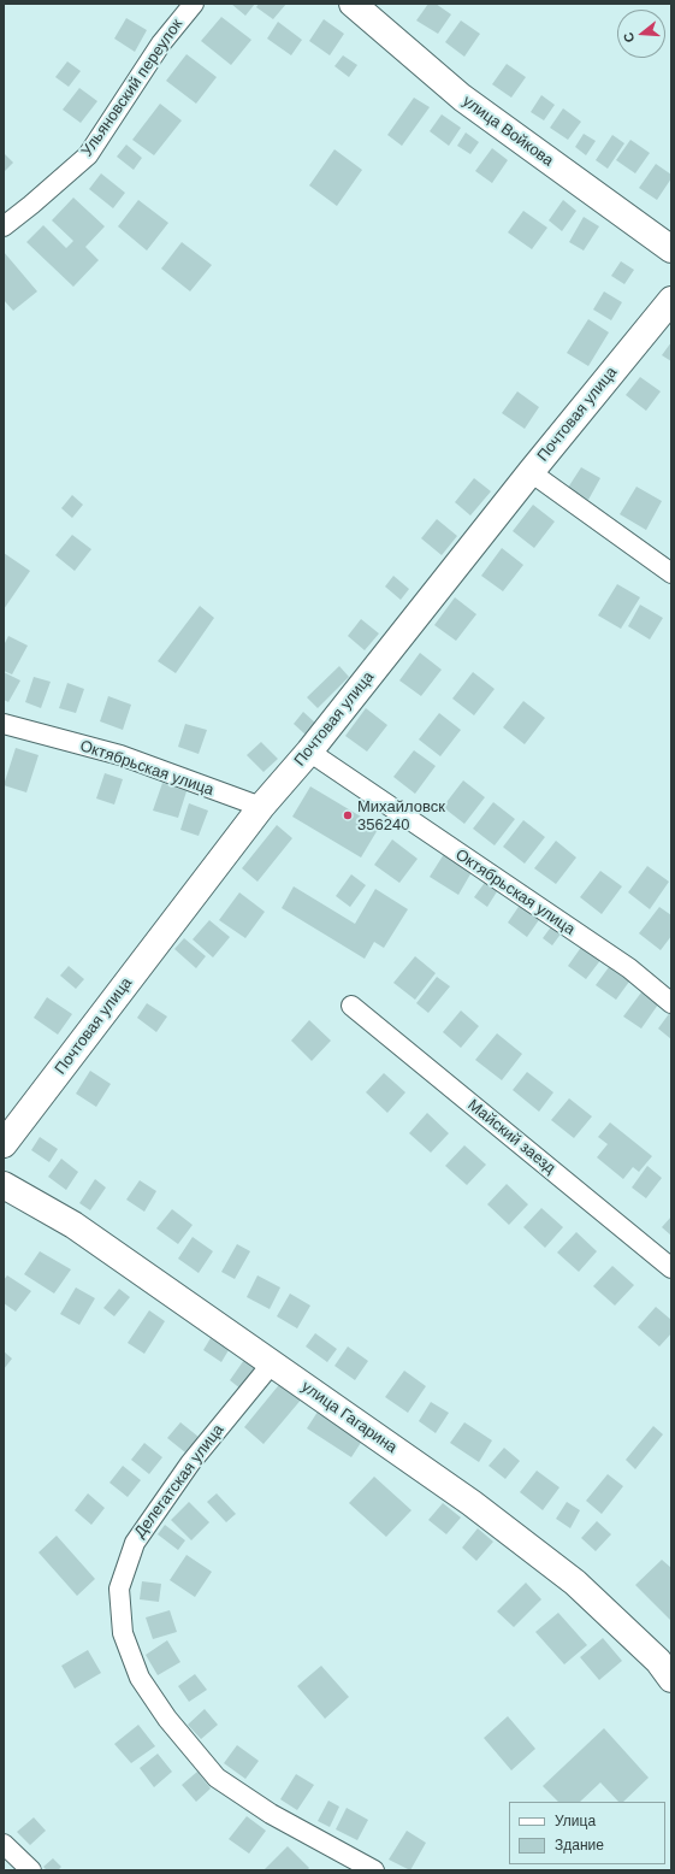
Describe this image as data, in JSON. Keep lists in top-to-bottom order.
{
  "streets": {
    "main road": ["улица Войкова", "Почтовая улица", "улица Гагарина"],
    "street": [
      "Ульяновский переулок",
      "Октябрьская улица",
      "Майский заезд",
      "Делегатская улица"
    ]
  },
  "crossings": [
    ["Почтовая улица", "Октябрьская улица"],
    ["улица Гагарина", "Делегатская улица"]
  ],
  "places": ["Михайловск 356240"],
  "legend": ["Улица", "Здание"],
  "north": "left"
}
